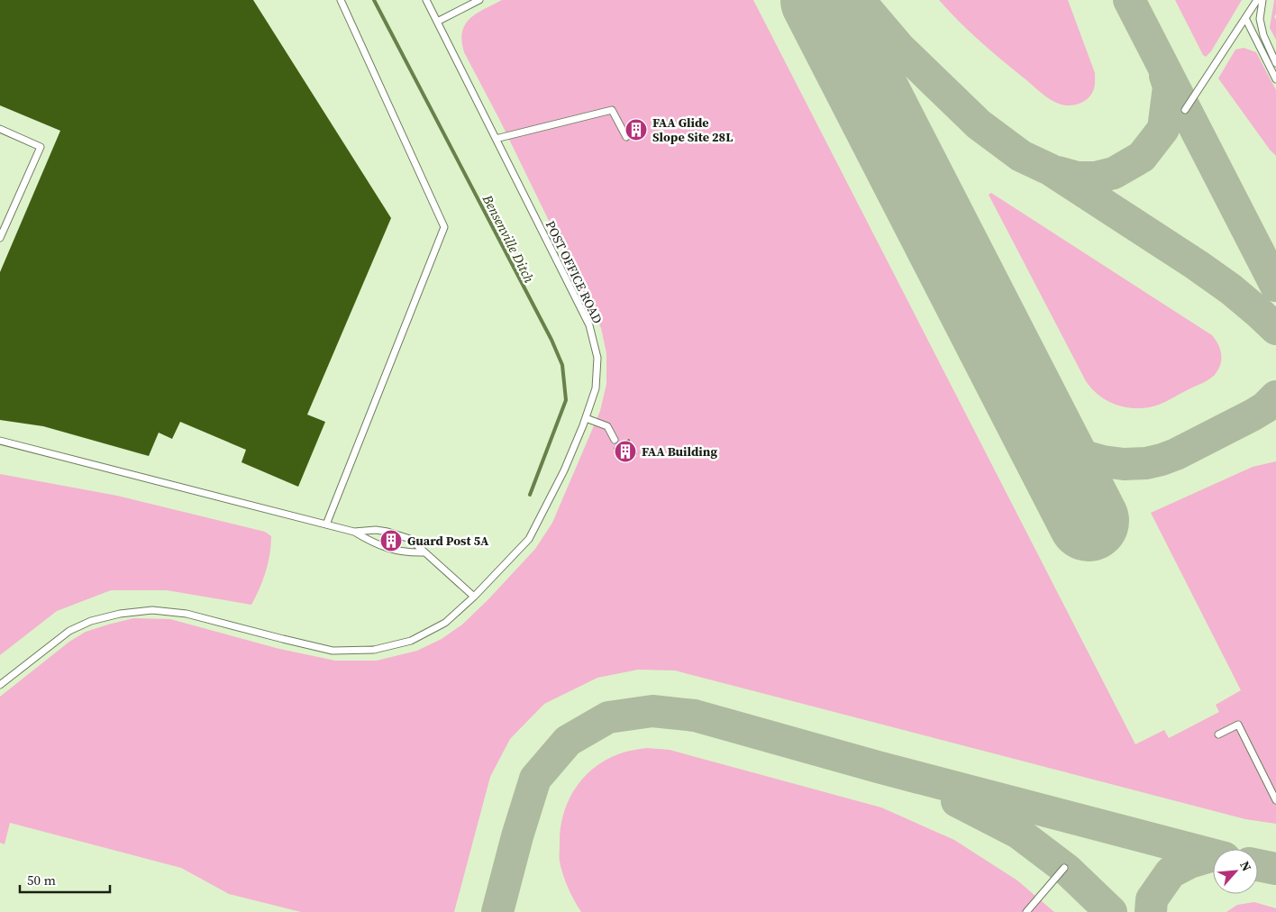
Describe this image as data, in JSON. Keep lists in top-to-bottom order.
{
  "streets": {
    "lane": ["POST OFFICE ROAD"]
  },
  "water": ["Bensenville Ditch"],
  "places": {
    "building": ["FAA Glide Slope Site 28L", "FAA Building", "Guard Post 5A"]
  },
  "scale_bar": "50 m",
  "north": "top right"
}
